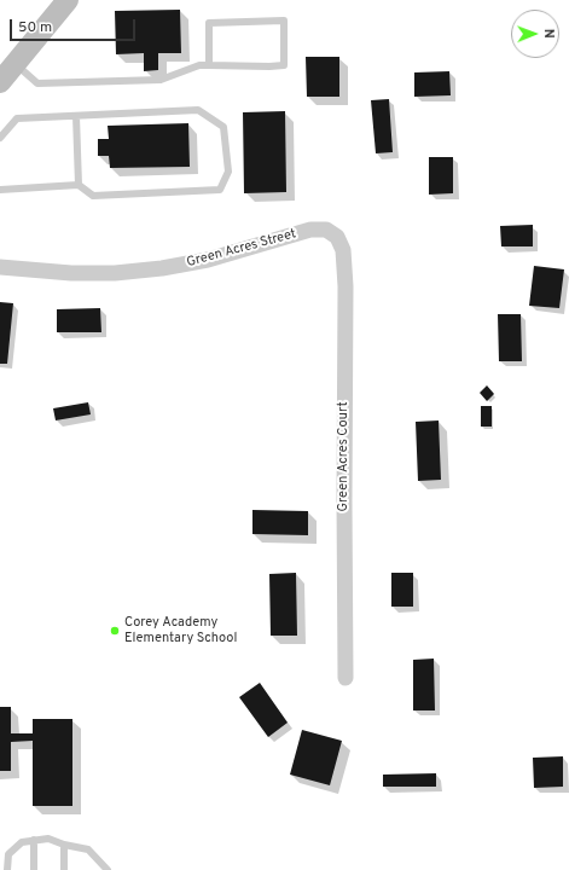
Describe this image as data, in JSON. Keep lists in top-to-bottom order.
{
  "streets": {
    "street": ["Green Acres Street", "Green Acres Court"]
  },
  "crossings": [
    ["Green Acres Street", "Green Acres Court"]
  ],
  "places": ["Corey Academy Elementary School"],
  "scale_bar": "50 m",
  "north": "right"
}
